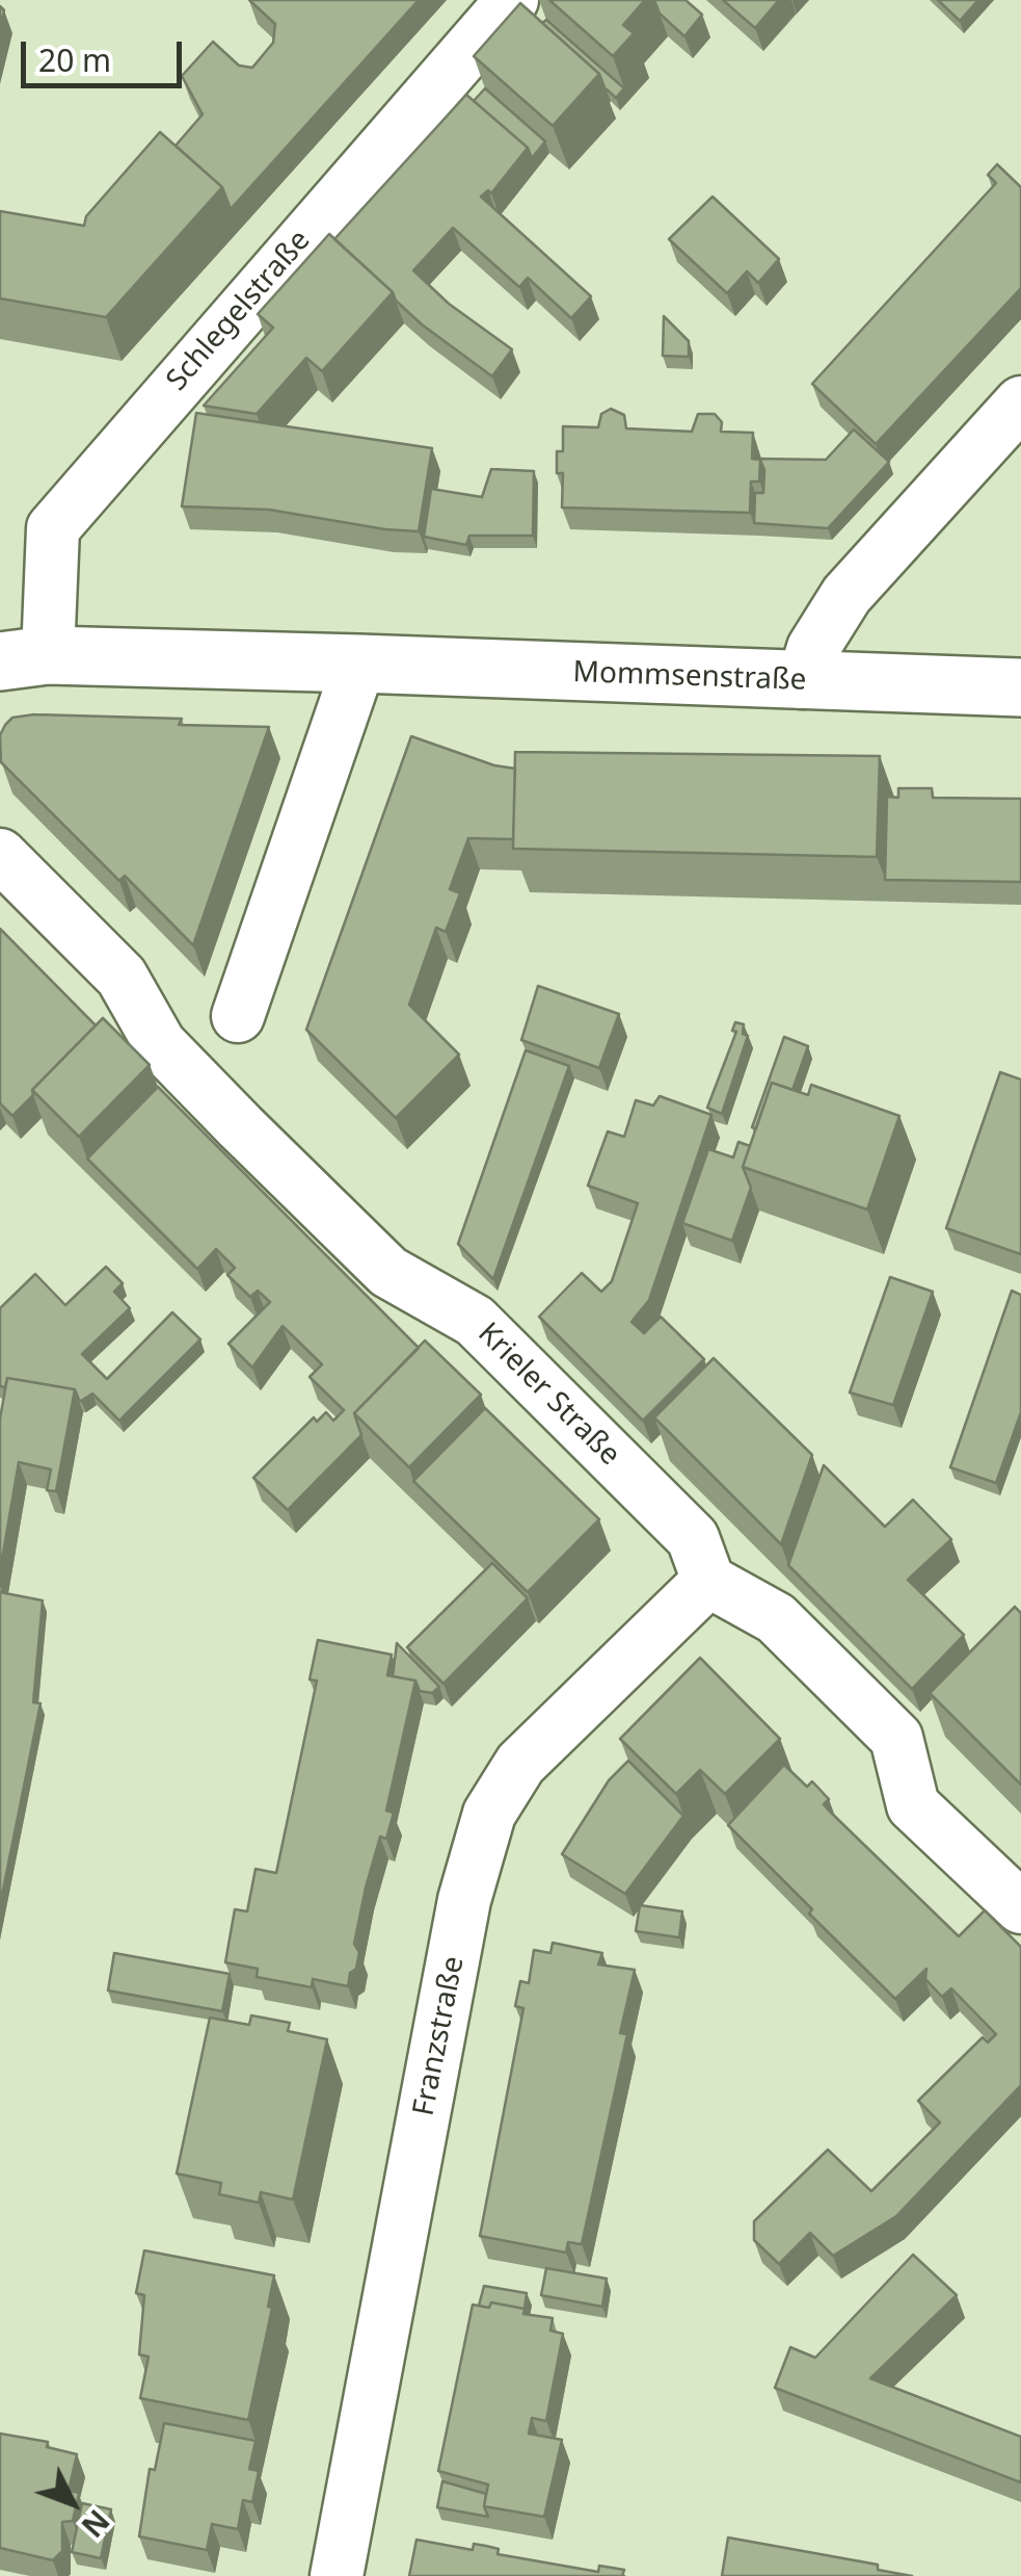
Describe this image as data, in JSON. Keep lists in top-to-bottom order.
{
  "streets": {
    "street": [
      "Schlegelstraße",
      "Mommsenstraße",
      "Krieler Straße",
      "Franzstraße"
    ]
  },
  "crossings": [
    ["Schlegelstraße", "Mommsenstraße"],
    ["Krieler Straße", "Franzstraße"]
  ],
  "scale_bar": "20 m",
  "north": "bottom right"
}
